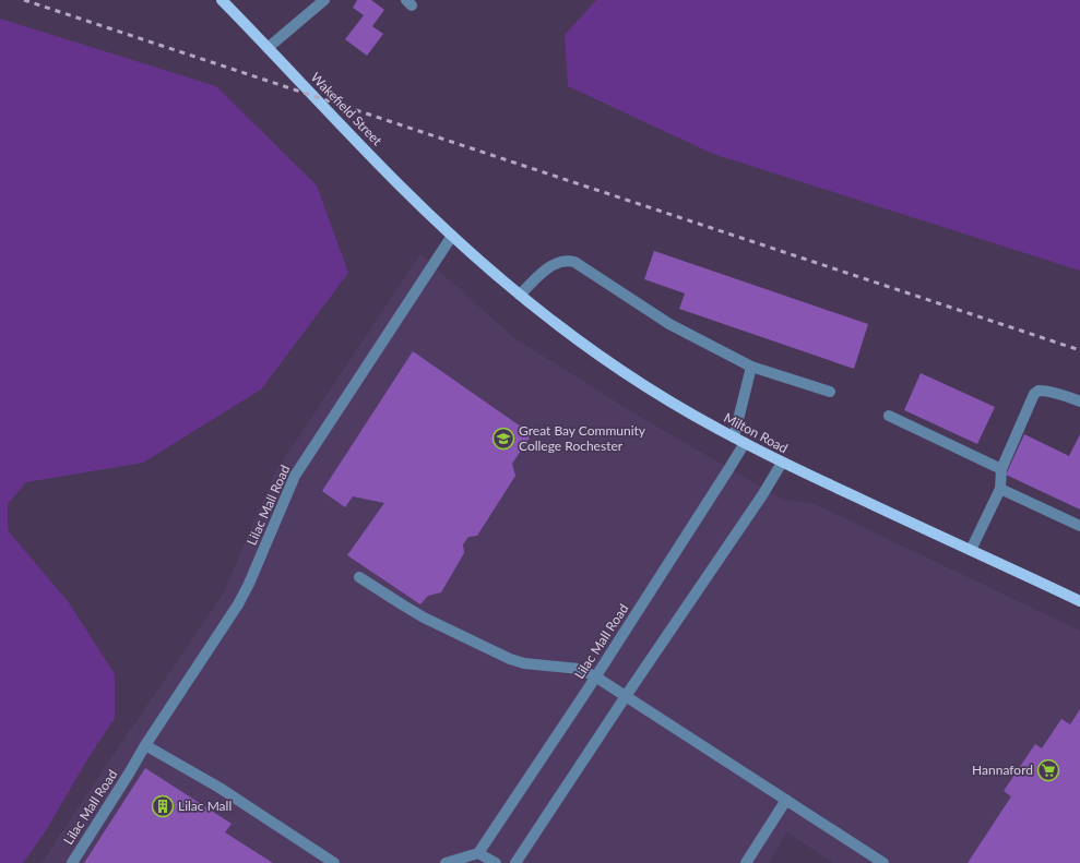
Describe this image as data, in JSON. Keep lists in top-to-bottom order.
{
  "streets": {
    "main road": ["Wakefield Street", "Milton Road"],
    "lane": ["Lilac Mall Road"]
  },
  "crossings": [
    ["Wakefield Street", "Milton Road"],
    ["Wakefield Street", "Lilac Mall Road"],
    ["Milton Road", "Lilac Mall Road"]
  ],
  "places": {
    "school or university": ["Great Bay Community College Rochester"],
    "supermarket": ["Hannaford"],
    "building": ["Lilac Mall"]
  }
}
